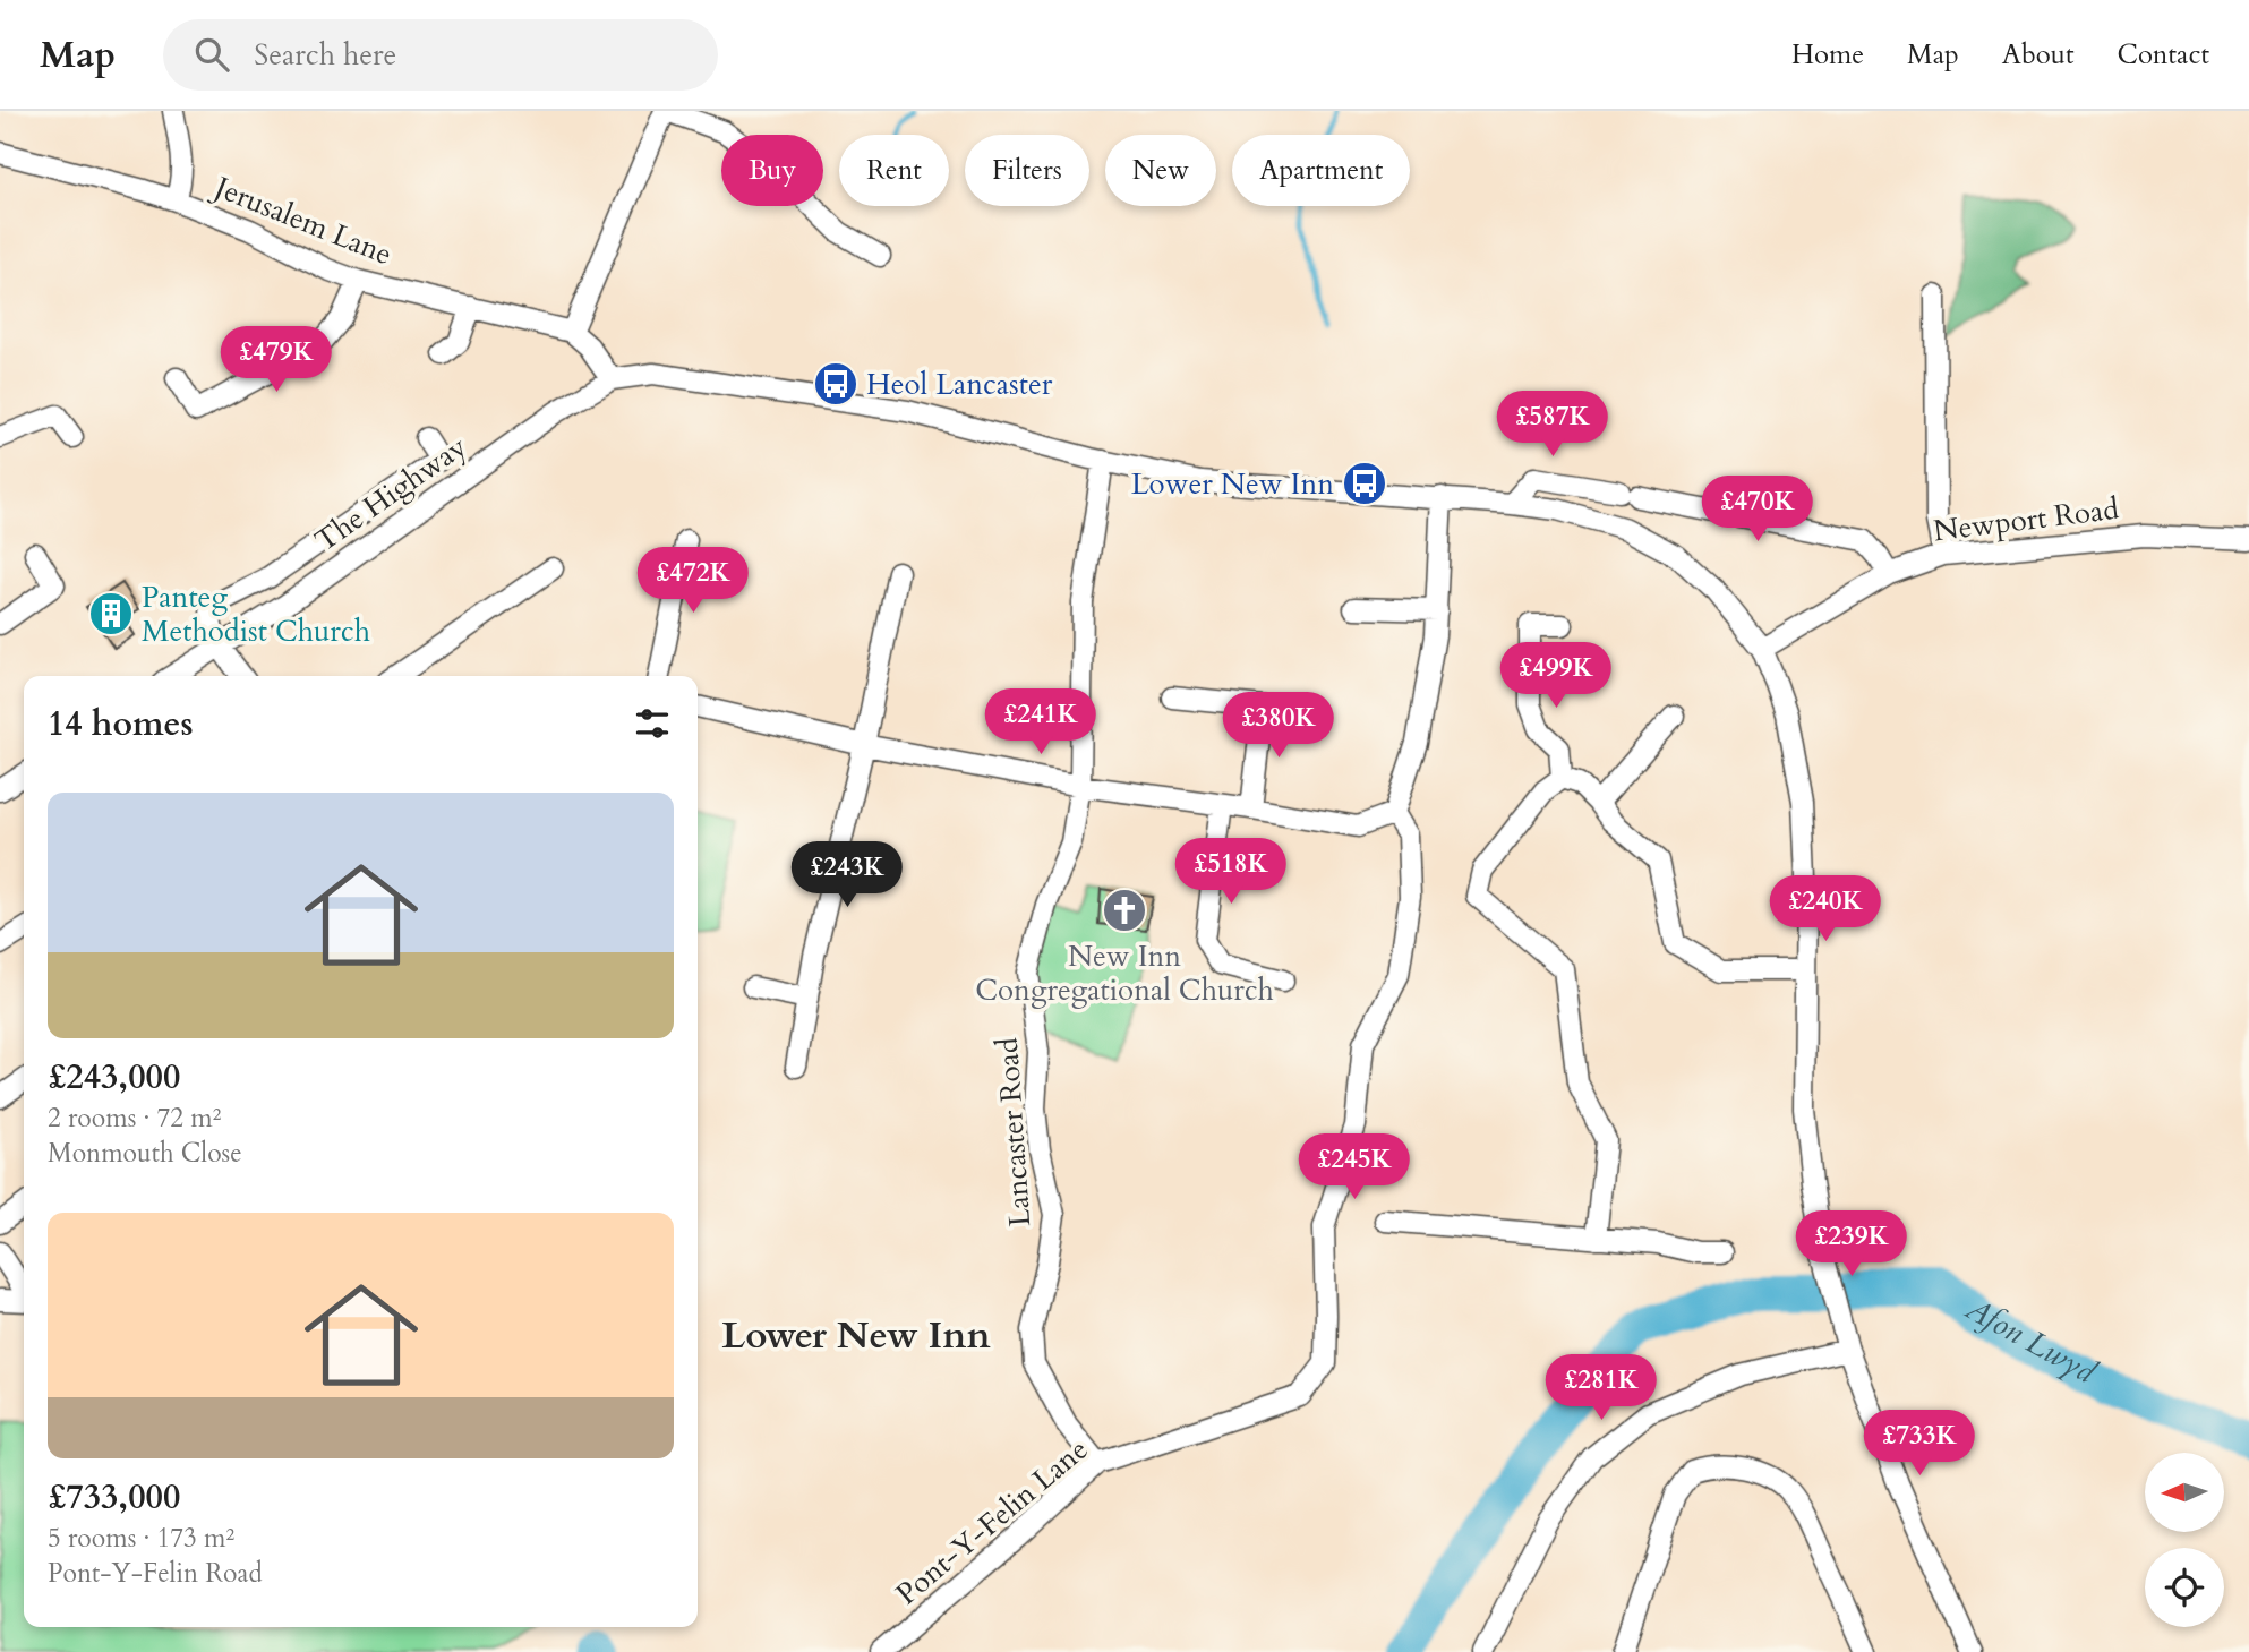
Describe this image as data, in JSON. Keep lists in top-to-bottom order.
{
  "streets": {
    "street": [
      "Jerusalem Lane",
      "The Highway",
      "Newport Road",
      "Lancaster Road",
      "Pont-Y-Felin Lane"
    ]
  },
  "crossings": [
    ["Lancaster Road", "Pont-Y-Felin Lane"]
  ],
  "districts": ["Lower New Inn"],
  "water": ["Afon Lwyd"],
  "places": {
    "bus stop": ["Heol Lancaster", "Lower New Inn"],
    "building": ["Panteg Methodist Church"],
    "church": ["New Inn Congregational Church"]
  },
  "north": "left",
  "page": {
    "header": "Map",
    "search": "Search here",
    "nav": [
      "Home",
      "Map",
      "About",
      "Contact"
    ],
    "chip": [
      "Buy",
      "Rent",
      "Filters",
      "New",
      "Apartment"
    ],
    "price": [
      "£479K",
      "£587K",
      "£470K",
      "£472K",
      "£499K",
      "£241K",
      "£380K",
      "£518K",
      "£243K",
      "£240K",
      "£245K",
      "£239K",
      "£281K",
      "£733K"
    ],
    "heading": "14 homes",
    "list": [
      {
        "name": "£243,000",
        "note": "2 rooms · 72 m² · Monmouth Close"
      },
      {
        "name": "£733,000",
        "note": "5 rooms · 173 m² · Pont-Y-Felin Road"
      }
    ]
  }
}
